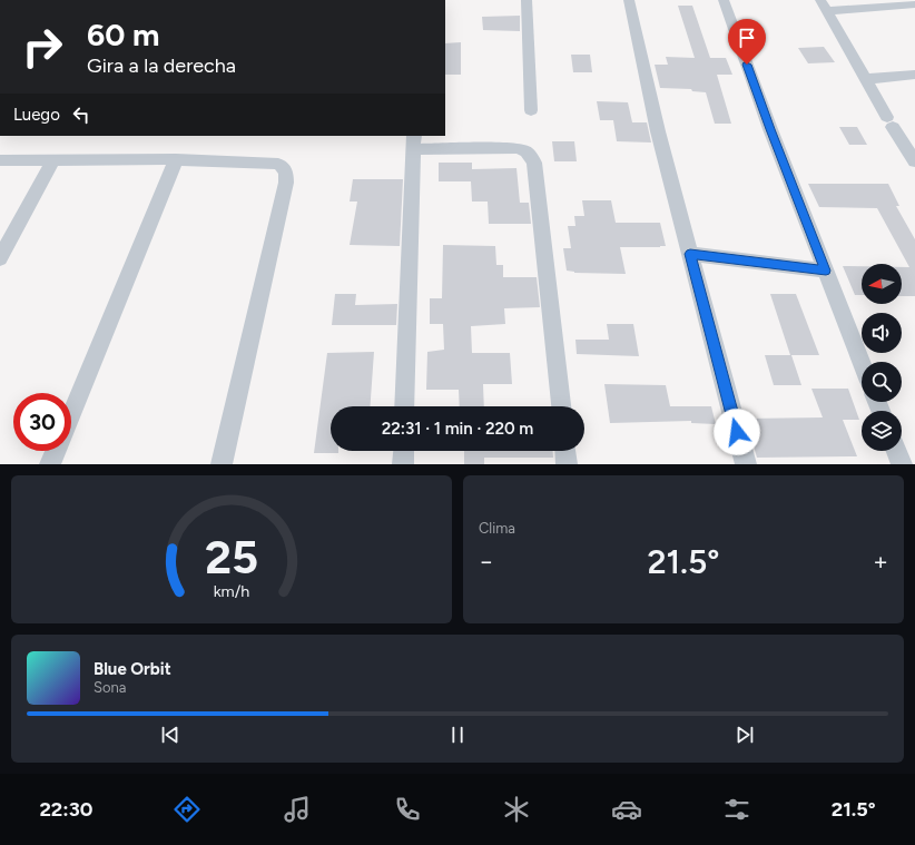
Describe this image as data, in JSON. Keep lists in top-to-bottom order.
{
  "north": "left",
  "page": {
    "turn": ["60 m", "Gira a la derecha"],
    "then": "Luego",
    "limit": "30",
    "trip": "22:31 · 1 min · 220 m",
    "tile": "Clima",
    "heat": ["−", "21.5°", "+"],
    "song": ["Blue Orbit", "Sona"],
    "tabs": ["22:30", "21.5°"],
    "gauge": ["25", "km/h"]
  }
}
